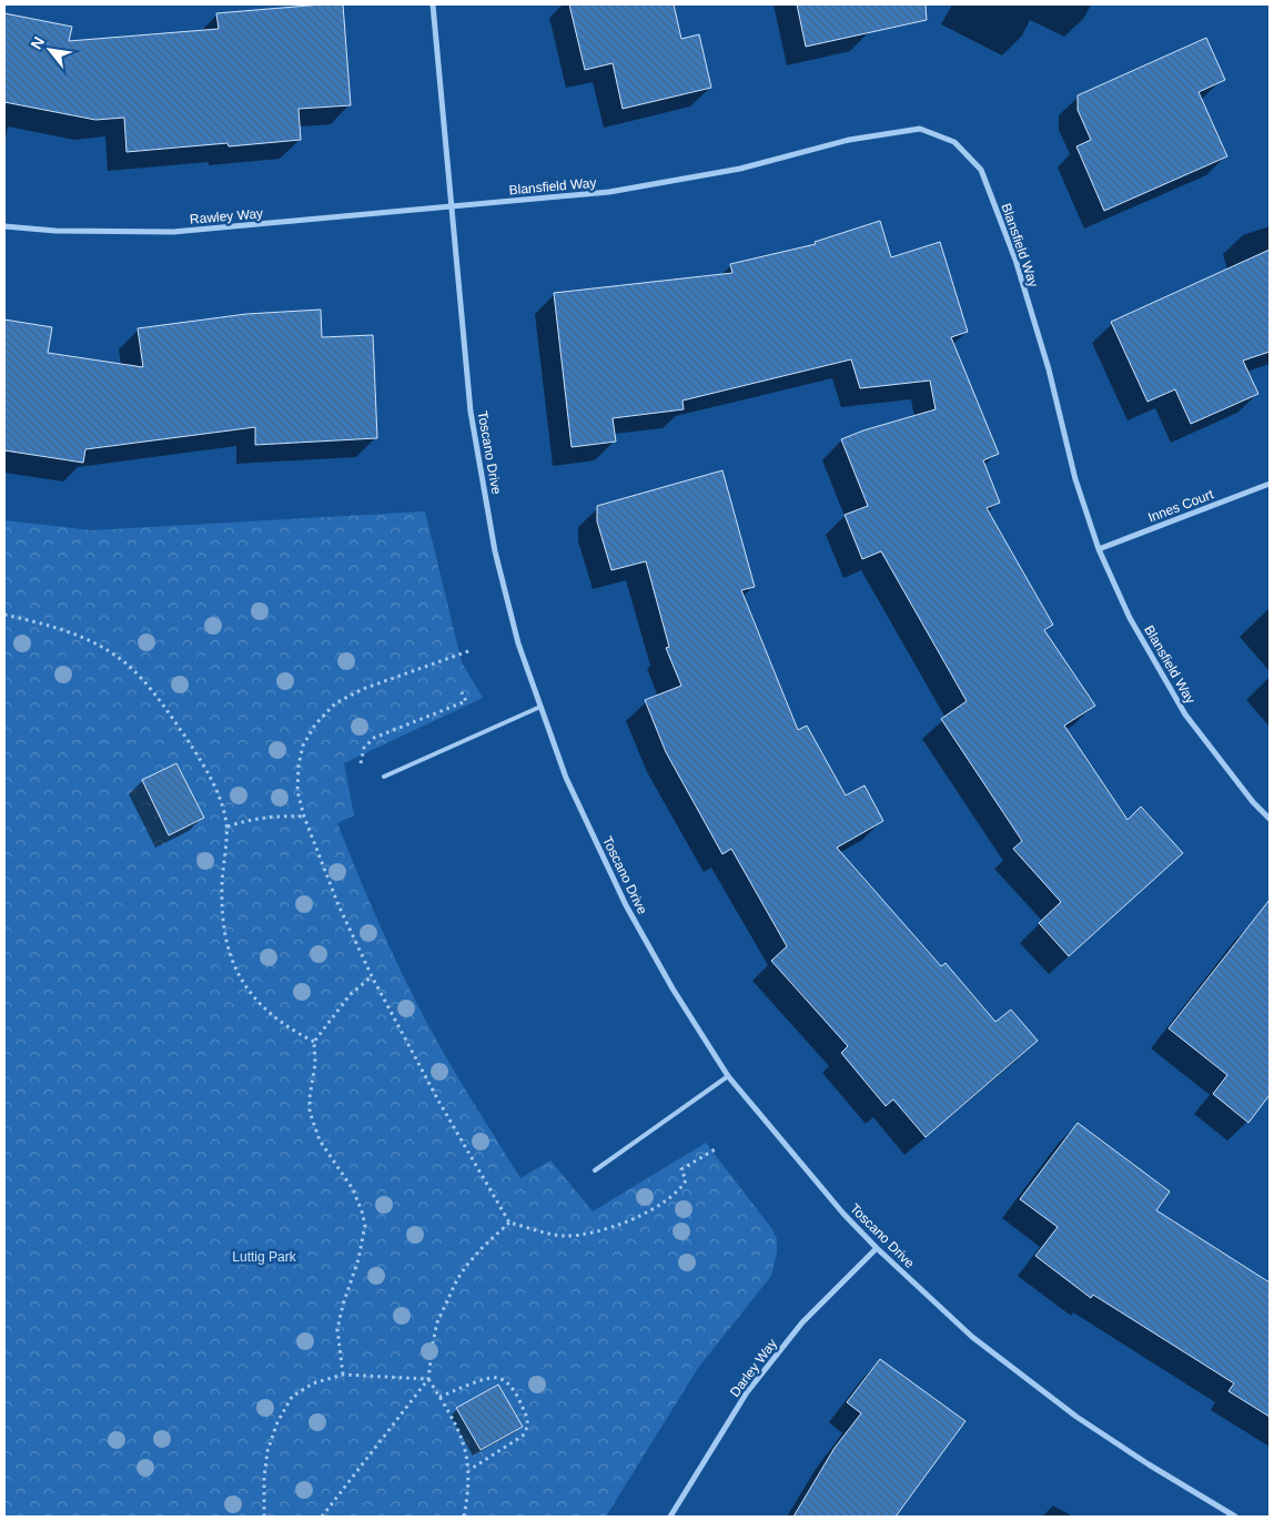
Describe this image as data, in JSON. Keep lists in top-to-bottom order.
{
  "streets": {
    "street": [
      "Blansfield Way",
      "Rawley Way",
      "Toscano Drive",
      "Innes Court",
      "Darley Way"
    ]
  },
  "crossings": [
    ["Blansfield Way", "Rawley Way"],
    ["Blansfield Way", "Toscano Drive"],
    ["Blansfield Way", "Innes Court"],
    ["Rawley Way", "Toscano Drive"],
    ["Toscano Drive", "Darley Way"]
  ],
  "parks": ["Luttig Park"],
  "north": "top left"
}
